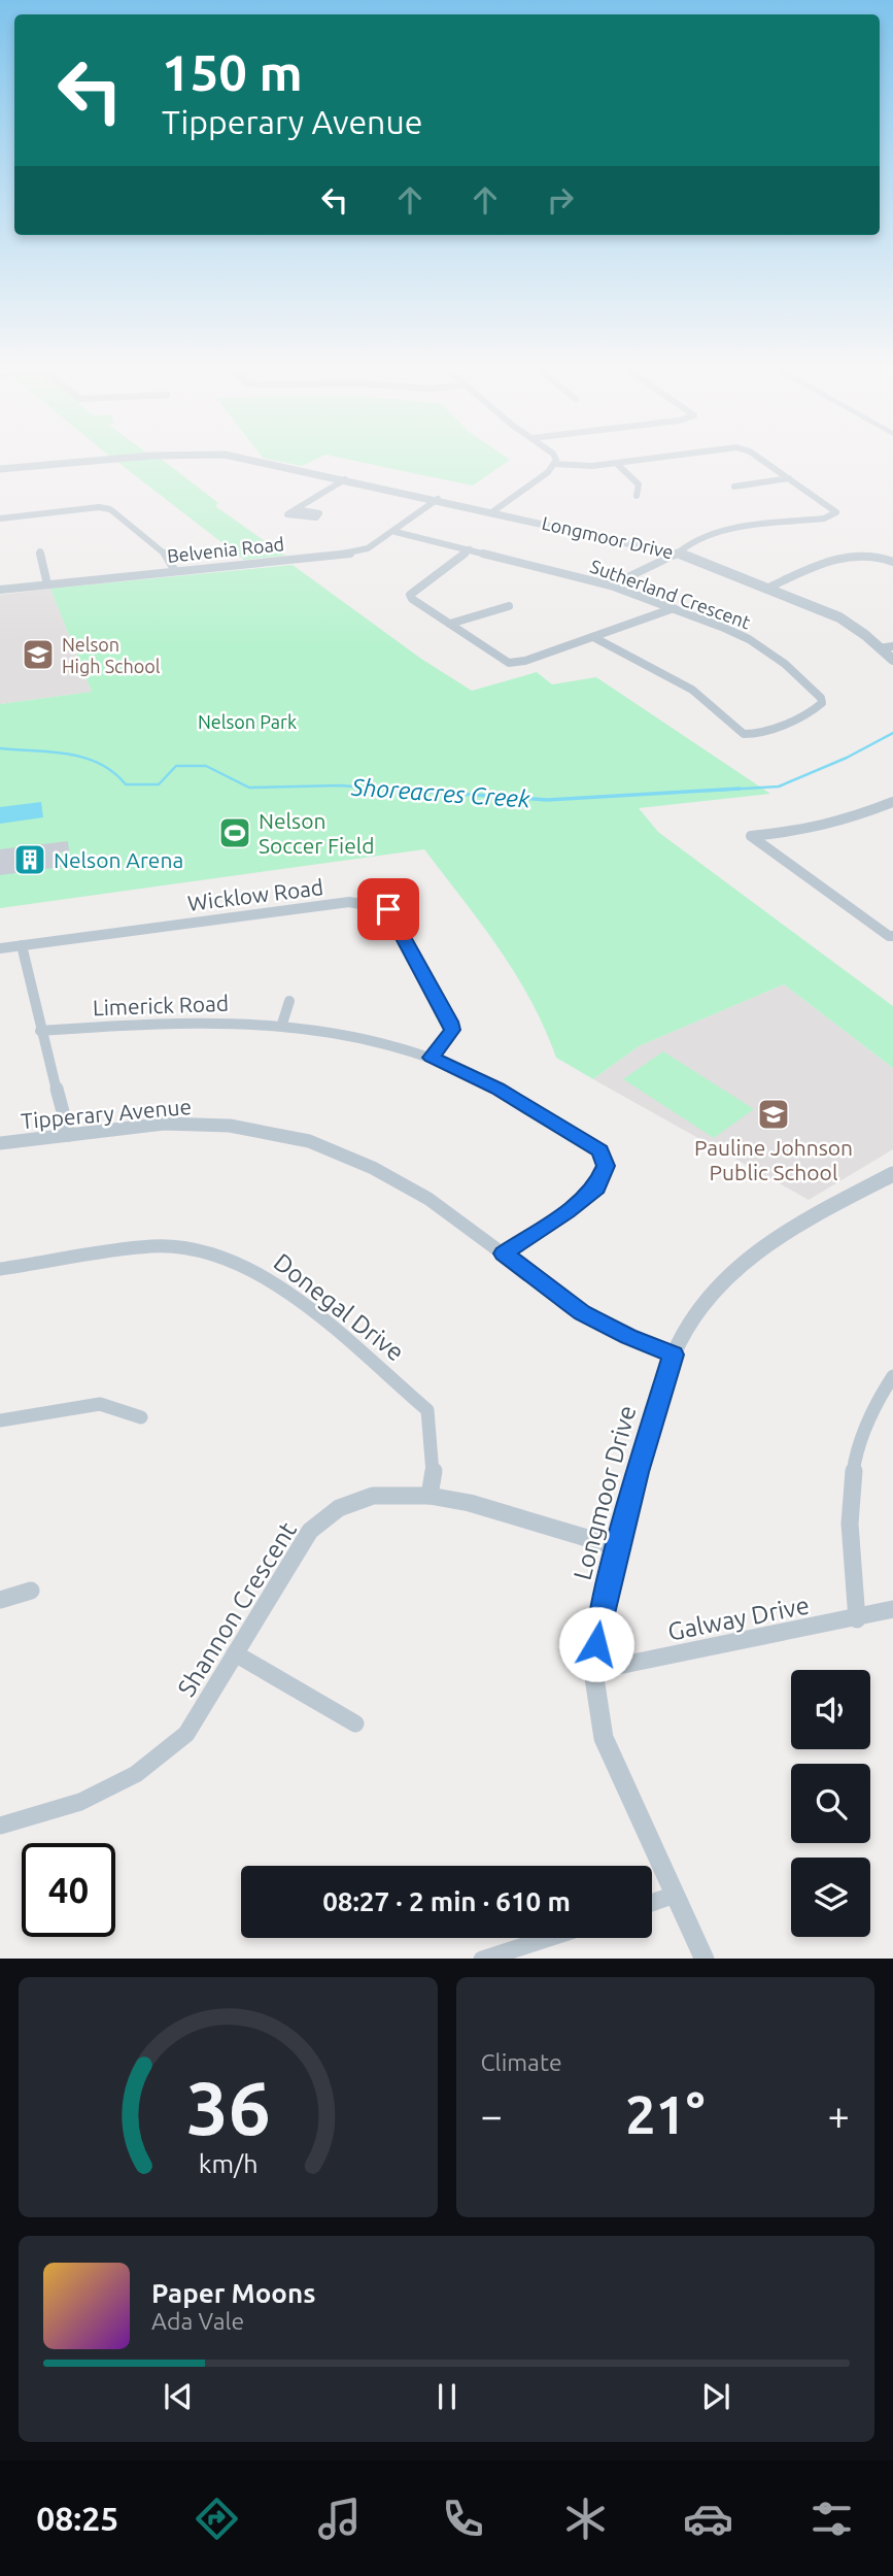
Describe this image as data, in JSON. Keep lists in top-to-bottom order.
{
  "streets": {
    "street": [
      "Longmoor Drive",
      "Belvenia Road",
      "Sutherland Crescent",
      "Wicklow Road",
      "Limerick Road",
      "Tipperary Avenue",
      "Donegal Drive",
      "Shannon Crescent",
      "Galway Drive"
    ]
  },
  "crossings": [
    ["Longmoor Drive", "Belvenia Road"],
    ["Longmoor Drive", "Tipperary Avenue"],
    ["Longmoor Drive", "Shannon Crescent"],
    ["Longmoor Drive", "Galway Drive"],
    ["Belvenia Road", "Sutherland Crescent"],
    ["Wicklow Road", "Limerick Road"],
    ["Limerick Road", "Tipperary Avenue"],
    ["Donegal Drive", "Shannon Crescent"]
  ],
  "water": ["Shoreacres Creek"],
  "parks": ["Nelson Park"],
  "places": {
    "school or university": ["Nelson High School", "Pauline Johnson Public School"],
    "sports": ["Nelson Soccer Field"],
    "building": ["Nelson Arena"]
  },
  "page": {
    "turn": ["150 m", "Tipperary Avenue"],
    "limit": "40",
    "trip": "08:27 · 2 min · 610 m",
    "tile": "Climate",
    "heat": ["−", "21°", "+"],
    "song": ["Paper Moons", "Ada Vale"],
    "tabs": "08:25",
    "gauge": ["36", "km/h"]
  }
}
